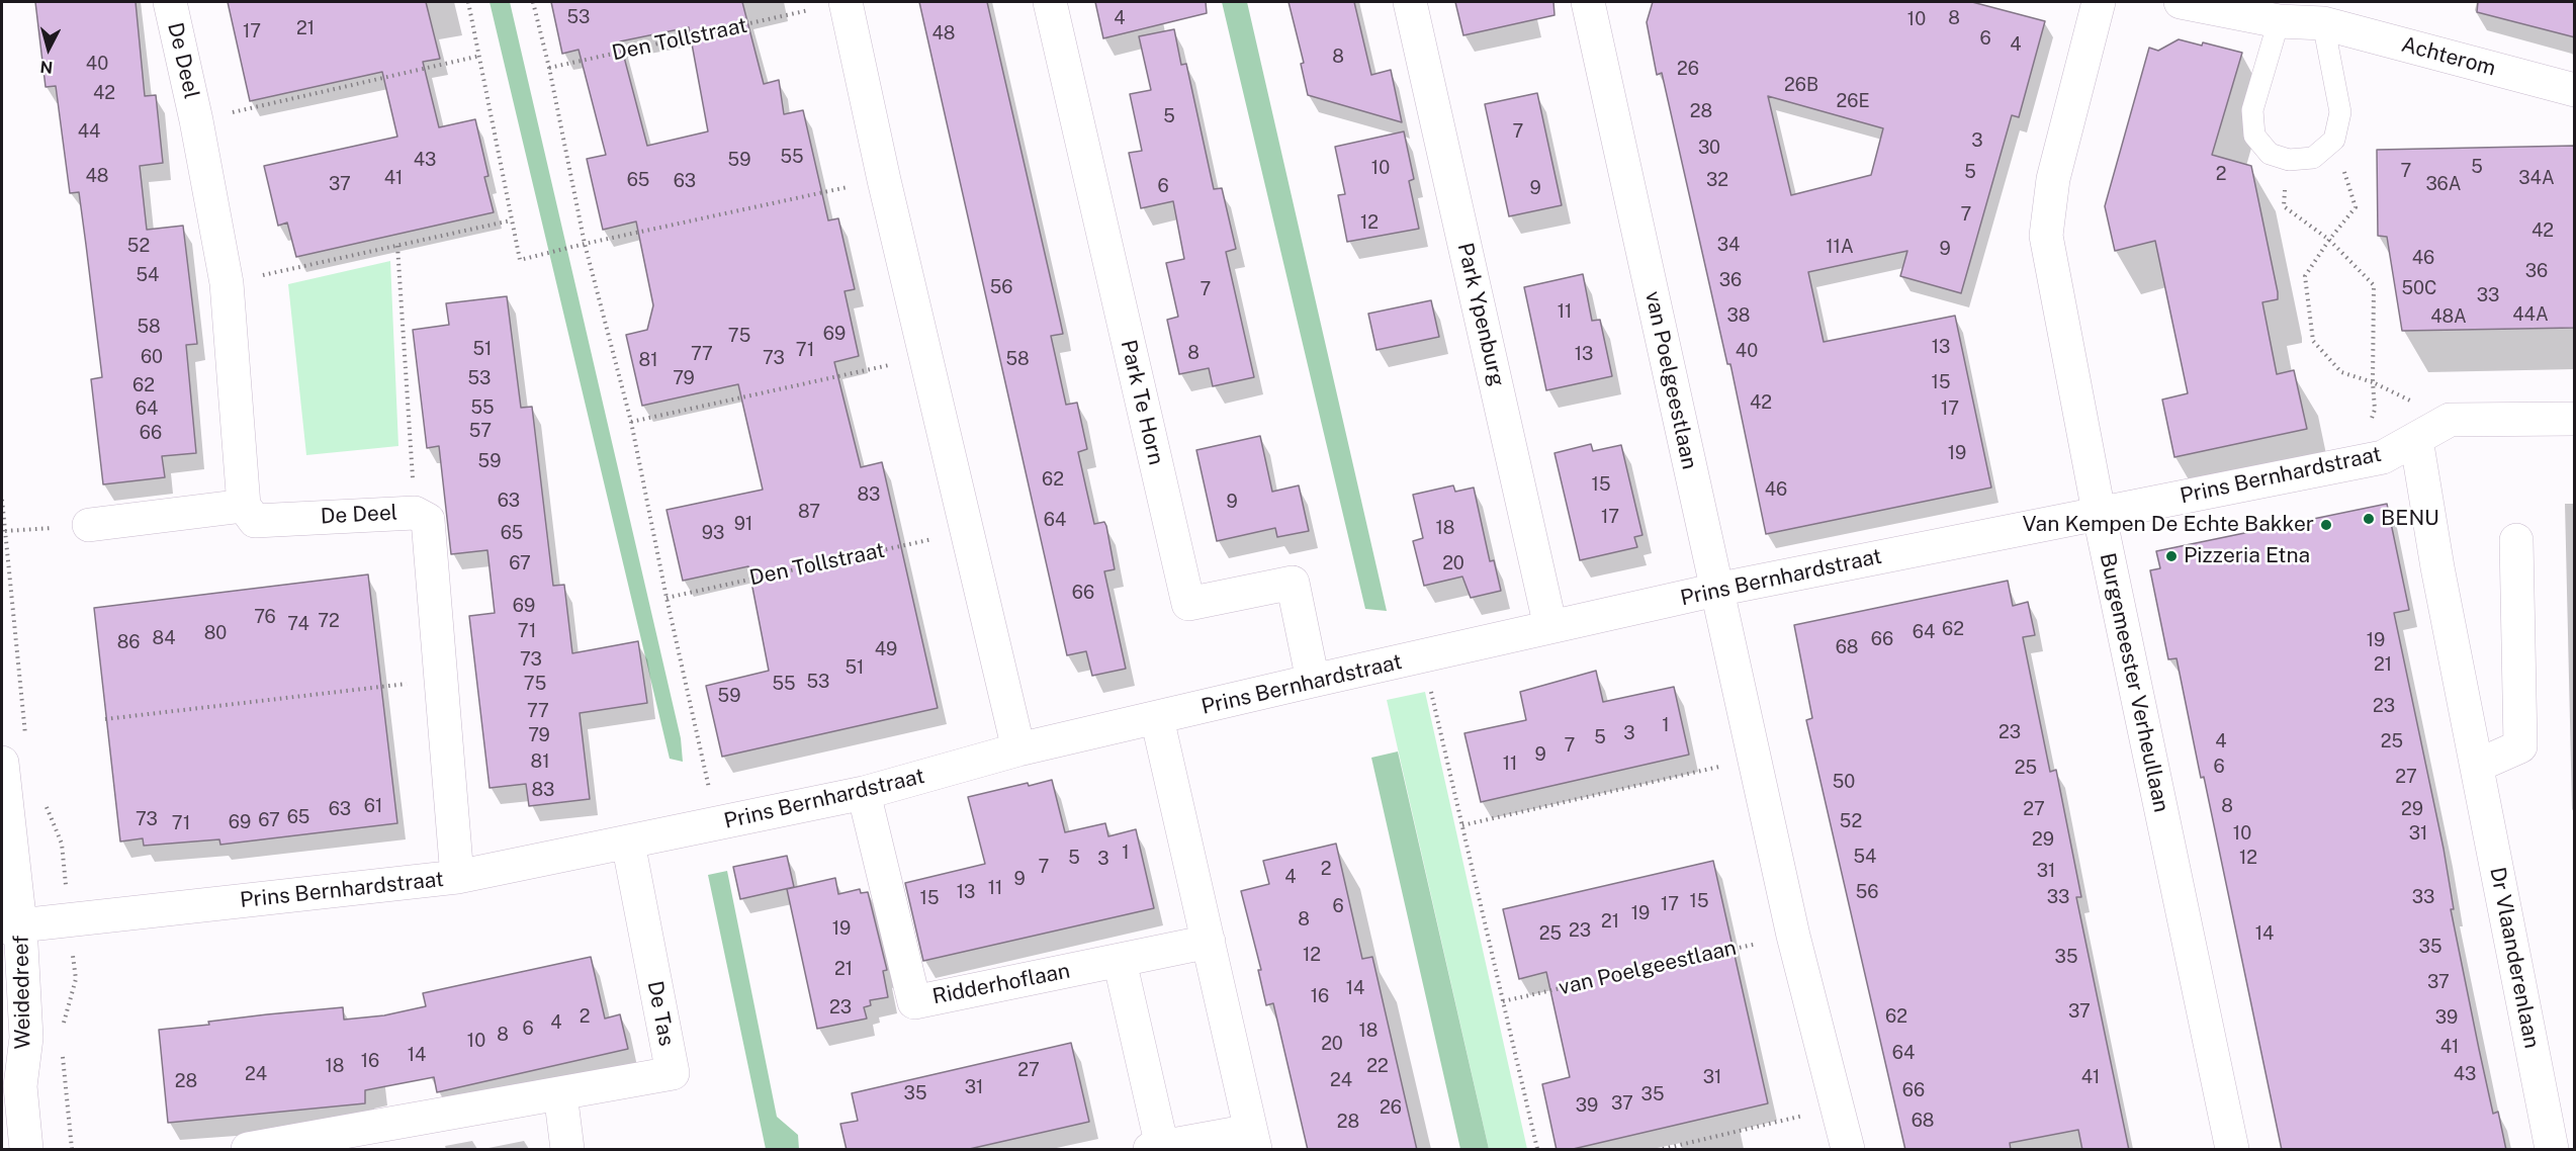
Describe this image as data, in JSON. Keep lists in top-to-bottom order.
{
  "streets": {
    "street": [
      "Achterom",
      "De Deel",
      "Park Ypenburg",
      "van Poelgeestlaan",
      "Park Te Horn",
      "Prins Bernhardstraat",
      "Burgemeester Verheullaan",
      "Dr Vlaanderenlaan",
      "Ridderhoflaan",
      "Weidedreef",
      "De Tas"
    ],
    "path": ["Den Tollstraat"]
  },
  "crossings": [
    ["De Deel", "Prins Bernhardstraat"],
    ["Park Ypenburg", "Prins Bernhardstraat"],
    ["van Poelgeestlaan", "Prins Bernhardstraat"],
    ["Park Te Horn", "Prins Bernhardstraat"],
    ["Prins Bernhardstraat", "Burgemeester Verheullaan"],
    ["Prins Bernhardstraat", "Dr Vlaanderenlaan"],
    ["Prins Bernhardstraat", "Ridderhoflaan"],
    ["Prins Bernhardstraat", "Weidedreef"],
    ["Prins Bernhardstraat", "De Tas"]
  ],
  "places": ["BENU", "Van Kempen De Echte Bakker", "Pizzeria Etna"],
  "house_numbers": [
    "53",
    "4",
    "8",
    "10",
    "21",
    "17",
    "48",
    "6",
    "4",
    "8",
    "40",
    "26",
    "26B",
    "42",
    "26E",
    "28",
    "5",
    "44",
    "7",
    "3",
    "30",
    "55",
    "43",
    "59",
    "5",
    "10",
    "7",
    "5",
    "2",
    "48",
    "41",
    "34A",
    "65",
    "32",
    "63",
    "37",
    "36A",
    "6",
    "9",
    "7",
    "12",
    "42",
    "34",
    "52",
    "11A",
    "9",
    "46",
    "36",
    "54",
    "36",
    "56",
    "50C",
    "7",
    "33",
    "11",
    "44A",
    "38",
    "48A",
    "58",
    "69",
    "75",
    "13",
    "51",
    "71",
    "40",
    "8",
    "77",
    "13",
    "60",
    "73",
    "58",
    "81",
    "53",
    "79",
    "15",
    "62",
    "42",
    "55",
    "64",
    "17",
    "57",
    "66",
    "19",
    "59",
    "62",
    "15",
    "46",
    "83",
    "63",
    "9",
    "87",
    "17",
    "64",
    "91",
    "18",
    "65",
    "93",
    "67",
    "20",
    "66",
    "69",
    "76",
    "72",
    "74",
    "62",
    "71",
    "64",
    "80",
    "84",
    "66",
    "19",
    "86",
    "68",
    "49",
    "73",
    "21",
    "51",
    "53",
    "75",
    "55",
    "59",
    "23",
    "77",
    "1",
    "23",
    "3",
    "79",
    "5",
    "4",
    "25",
    "7",
    "9",
    "81",
    "11",
    "6",
    "25",
    "27",
    "50",
    "83",
    "61",
    "8",
    "63",
    "27",
    "29",
    "65",
    "73",
    "67",
    "52",
    "69",
    "71",
    "10",
    "31",
    "29",
    "1",
    "54",
    "5",
    "12",
    "3",
    "7",
    "2",
    "31",
    "4",
    "9",
    "11",
    "13",
    "56",
    "33",
    "33",
    "15",
    "15",
    "17",
    "6",
    "19",
    "8",
    "21",
    "19",
    "23",
    "25",
    "14",
    "35",
    "12",
    "35",
    "21",
    "37",
    "14",
    "16",
    "23",
    "37",
    "2",
    "62",
    "39",
    "4",
    "6",
    "18",
    "8",
    "10",
    "20",
    "41",
    "64",
    "14",
    "16",
    "18",
    "22",
    "27",
    "24",
    "43",
    "31",
    "41",
    "24",
    "28",
    "31",
    "66",
    "35",
    "35",
    "37",
    "39",
    "26",
    "68",
    "28"
  ],
  "north": "bottom"
}
